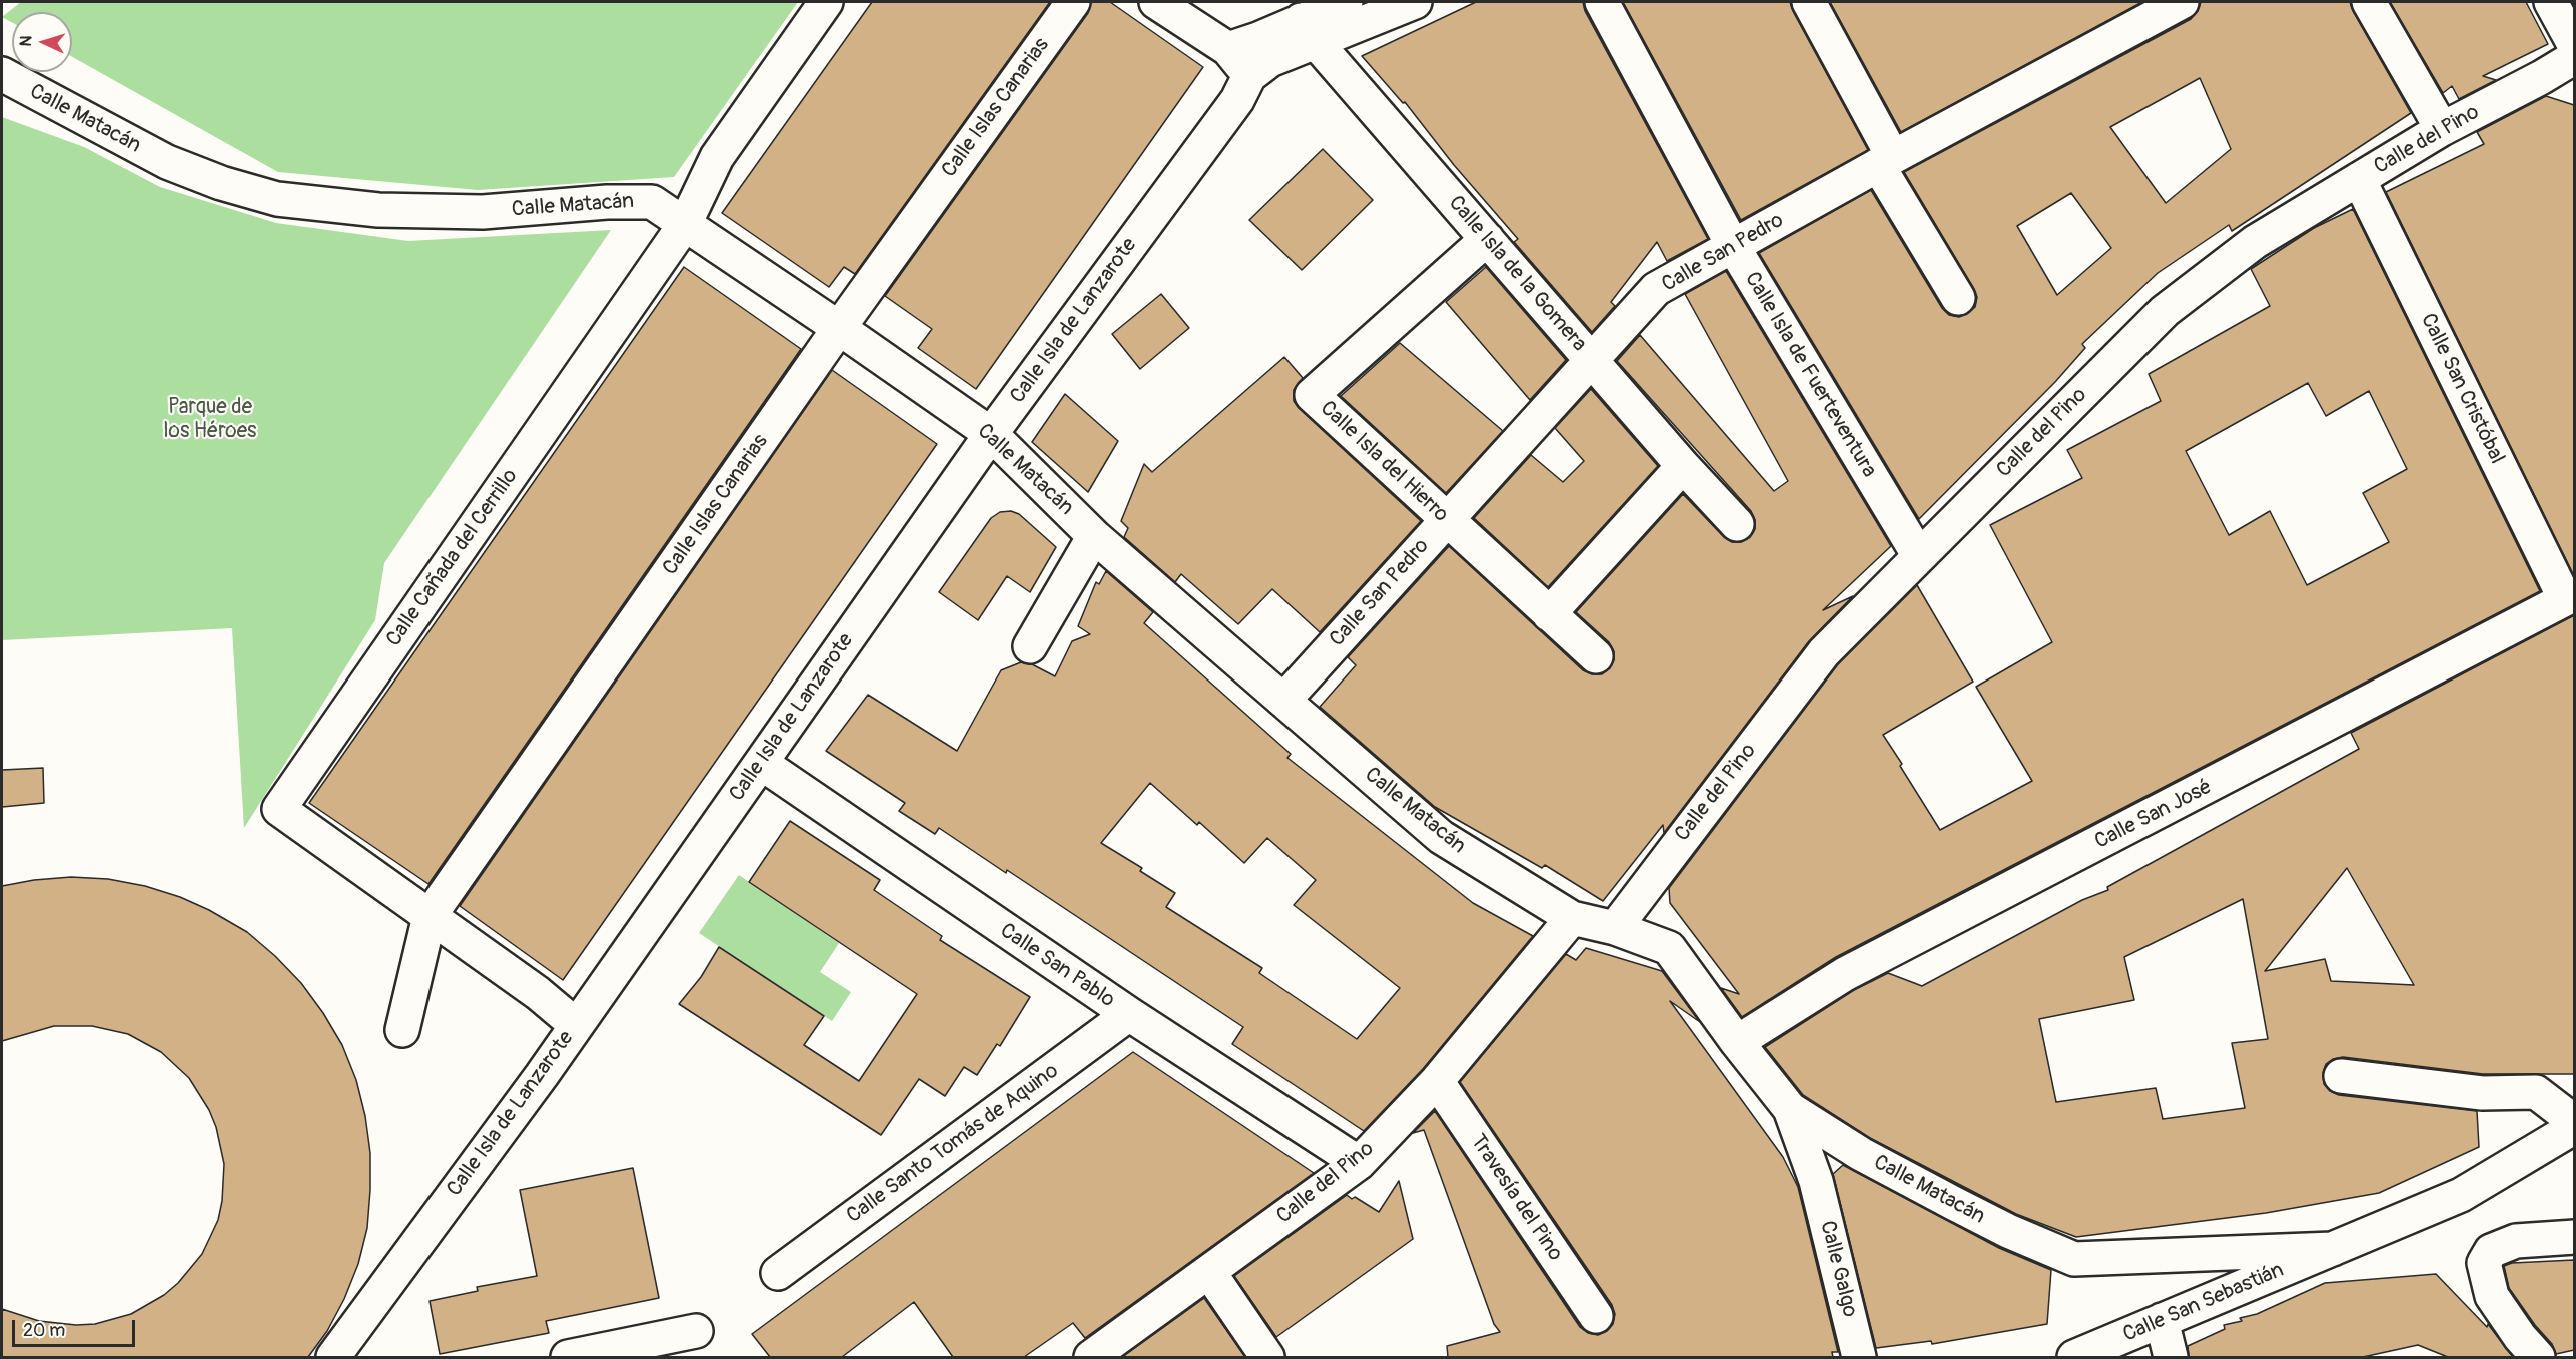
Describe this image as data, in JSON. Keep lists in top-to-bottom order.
{
  "streets": {
    "street": [
      "Calle Islas Canarias",
      "Calle Matacán",
      "Calle del Pino",
      "Calle San Pedro",
      "Calle Isla de la Gomera",
      "Calle Isla de Lanzarote",
      "Calle Isla de Fuerteventura",
      "Calle San Cristóbal",
      "Calle Isla del Hierro",
      "Calle Cañada del Cerrillo",
      "Calle San José",
      "Calle San Pablo",
      "Calle Santo Tomás de Aquino",
      "Travesía del Pino",
      "Calle Galgo",
      "Calle San Sebastián"
    ]
  },
  "crossings": [
    ["Calle Islas Canarias", "Calle Matacán"],
    ["Calle Islas Canarias", "Calle Cañada del Cerrillo"],
    ["Calle Matacán", "Calle del Pino"],
    ["Calle Matacán", "Calle San Pedro"],
    ["Calle Matacán", "Calle Isla de Lanzarote"],
    ["Calle Matacán", "Calle Cañada del Cerrillo"],
    ["Calle Matacán", "Calle San José"],
    ["Calle Matacán", "Calle Galgo"],
    ["Calle Matacán", "Calle San Sebastián"],
    ["Calle del Pino", "Calle Isla de Fuerteventura"],
    ["Calle del Pino", "Calle San Cristóbal"],
    ["Calle del Pino", "Calle San Pablo"],
    ["Calle del Pino", "Travesía del Pino"],
    ["Calle San Pedro", "Calle Isla de la Gomera"],
    ["Calle San Pedro", "Calle Isla de Fuerteventura"],
    ["Calle San Pedro", "Calle Isla del Hierro"],
    ["Calle Isla de la Gomera", "Calle Isla del Hierro"],
    ["Calle Isla de Lanzarote", "Calle Cañada del Cerrillo"],
    ["Calle Isla de Lanzarote", "Calle San Pablo"],
    ["Calle San Cristóbal", "Calle San José"],
    ["Calle San Pablo", "Calle Santo Tomás de Aquino"]
  ],
  "parks": ["Parque de los Héroes"],
  "scale_bar": "20 m",
  "north": "left"
}
